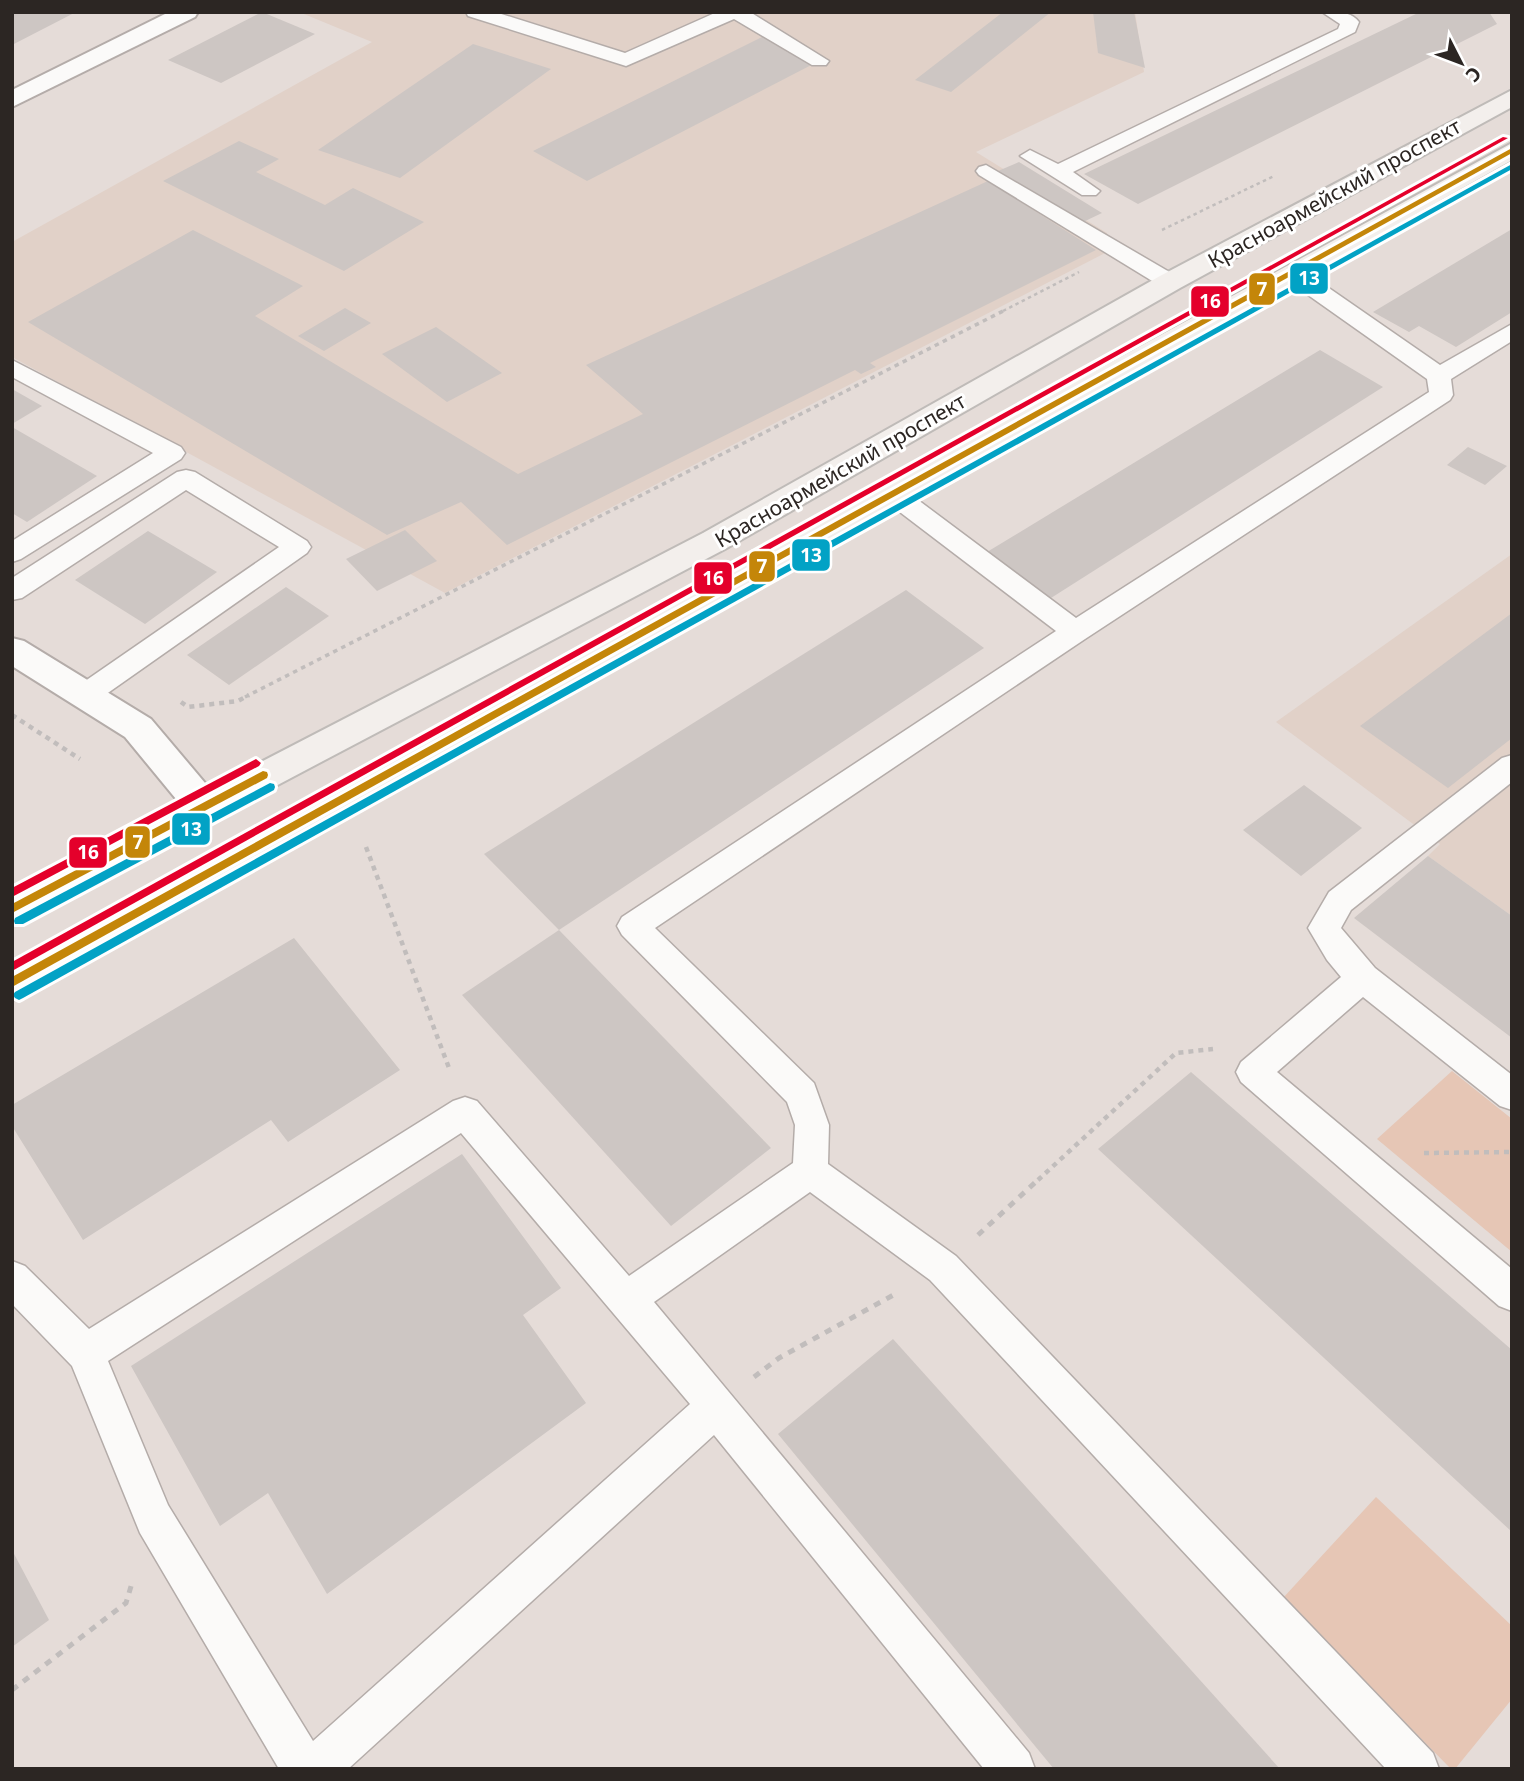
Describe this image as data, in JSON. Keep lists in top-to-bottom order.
{
  "streets": {
    "main road": ["Красноармейский проспект"]
  },
  "lines": ["transit line 16", "transit line 7", "transit line 13"],
  "north": "bottom right"
}
